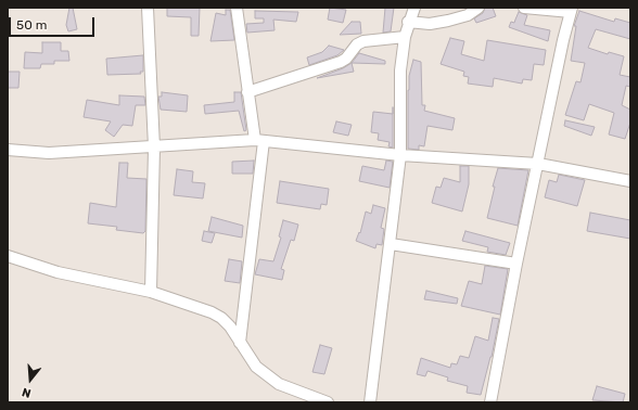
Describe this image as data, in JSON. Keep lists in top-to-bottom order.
{
  "scale_bar": "50 m",
  "north": "bottom"
}
